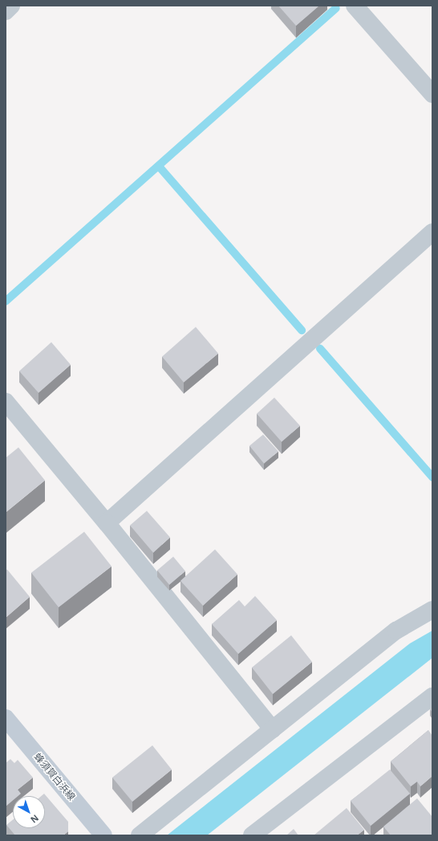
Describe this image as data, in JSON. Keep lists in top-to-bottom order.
{
  "streets": {
    "main road": ["蜂須賀白浜線"]
  },
  "north": "bottom right"
}
